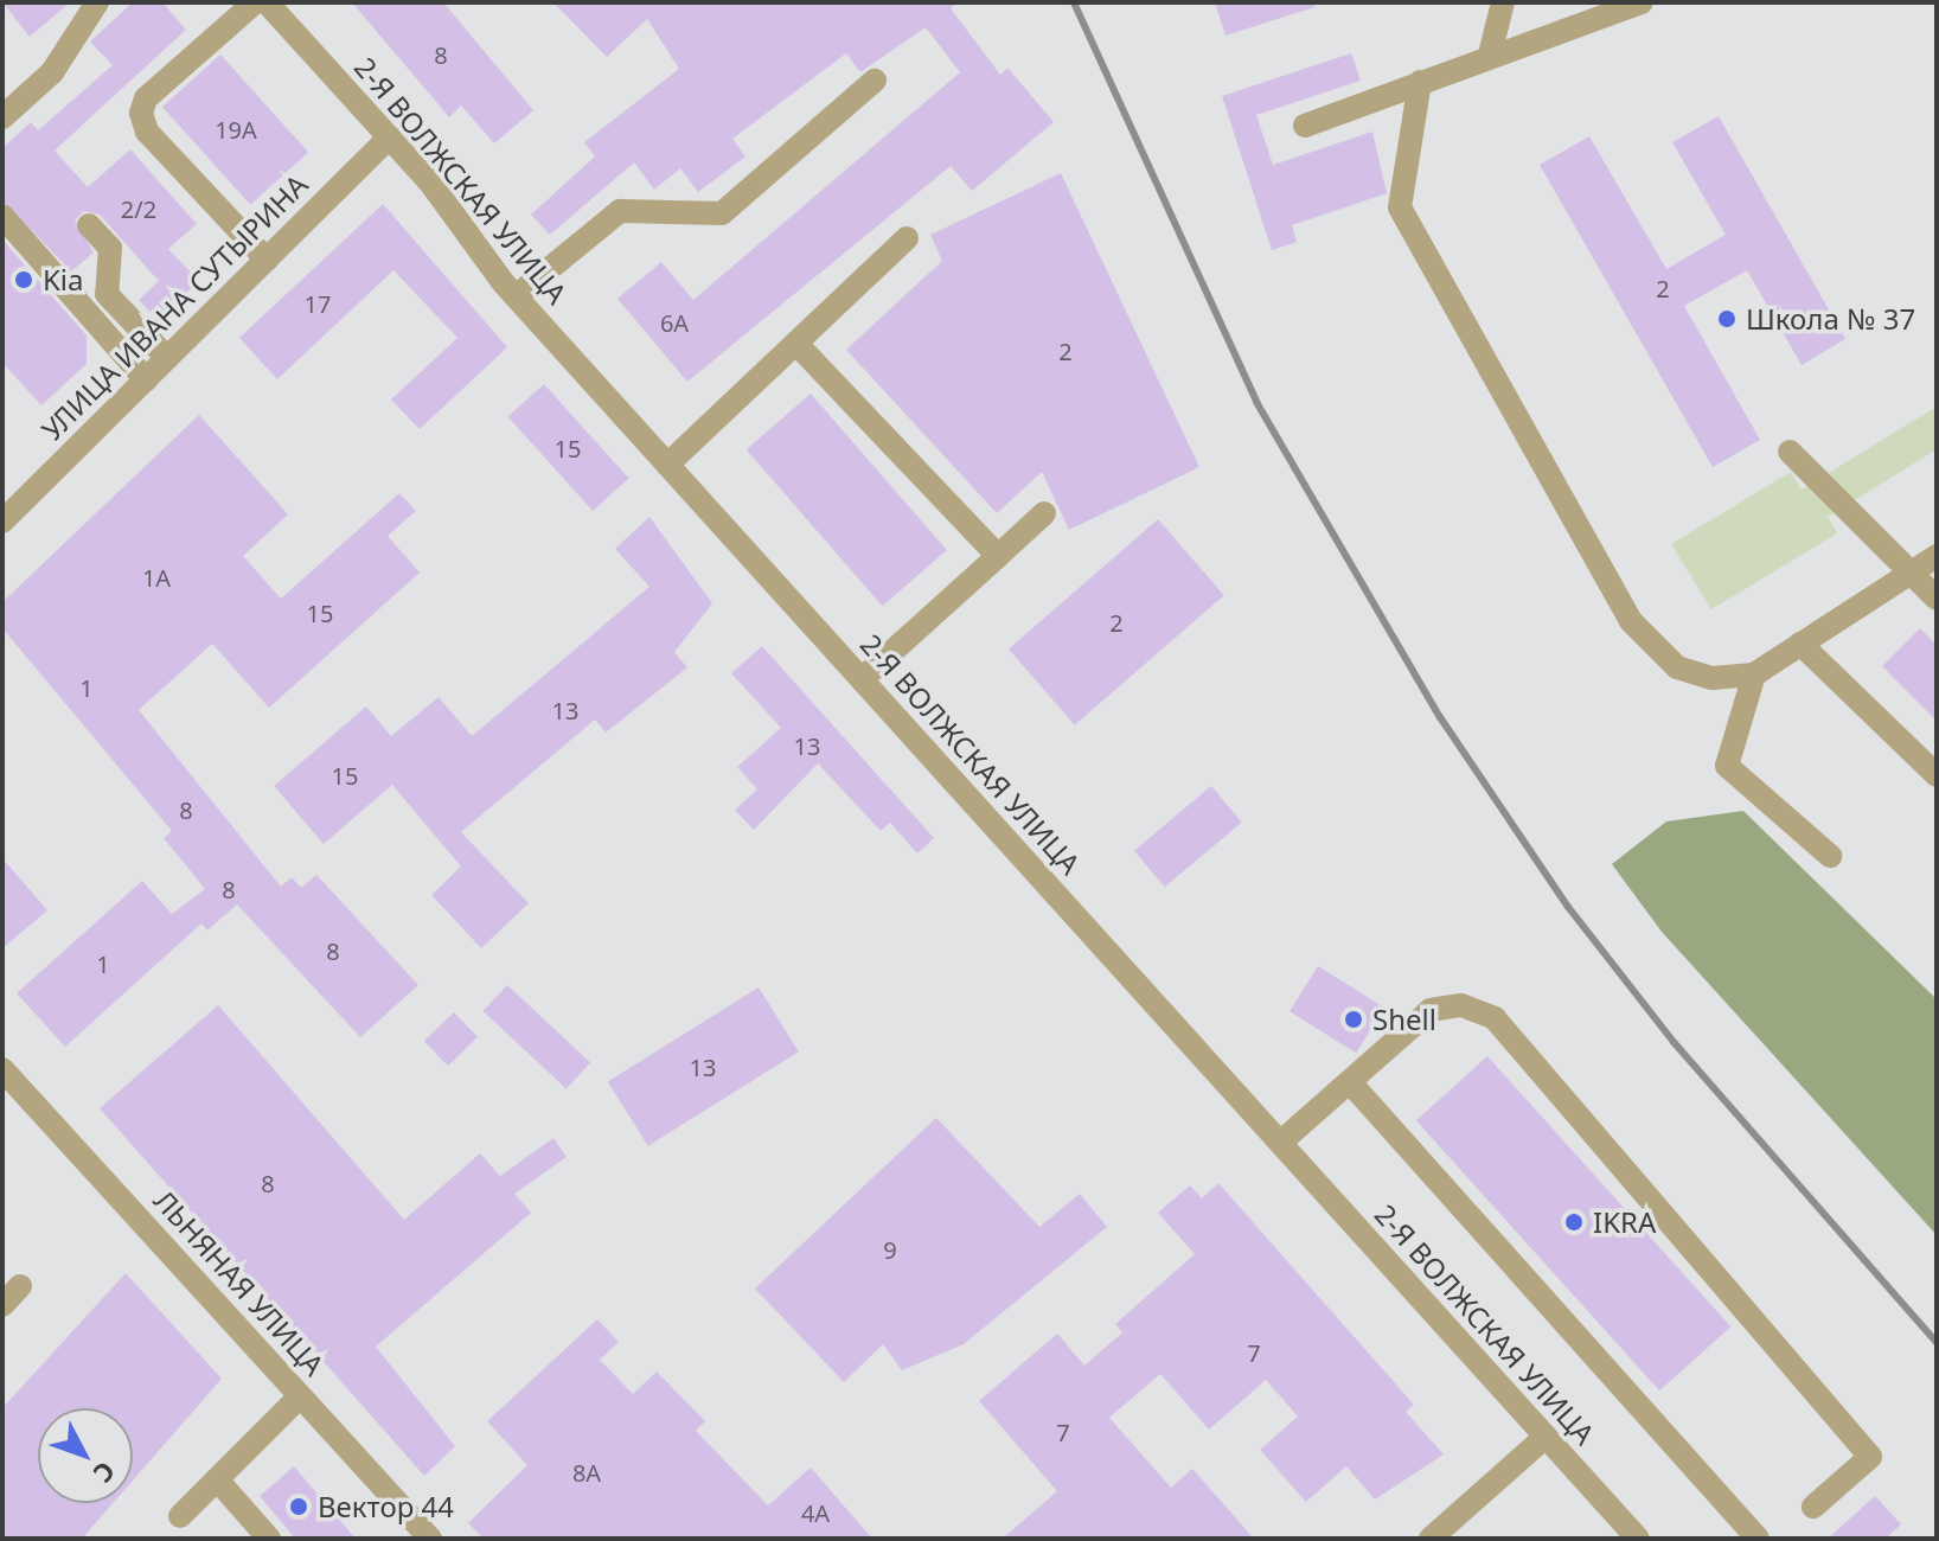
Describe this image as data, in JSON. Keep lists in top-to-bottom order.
{
  "streets": {
    "street": ["2-Я ВОЛЖСКАЯ УЛИЦА", "УЛИЦА ИВАНА СУТЫРИНА", "ЛЬНЯНАЯ УЛИЦА"]
  },
  "crossings": [
    ["2-Я ВОЛЖСКАЯ УЛИЦА", "УЛИЦА ИВАНА СУТЫРИНА"]
  ],
  "places": [
    "Kia",
    "Школа № 37",
    "Shell",
    "IKRA",
    "Вектор 44"
  ],
  "house_numbers": [
    "8",
    "19А",
    "2/2",
    "2",
    "17",
    "6А",
    "2",
    "15",
    "1А",
    "15",
    "2",
    "1",
    "13",
    "13",
    "15",
    "8",
    "8",
    "8",
    "1",
    "13",
    "8",
    "9",
    "7",
    "7",
    "8А",
    "4А"
  ],
  "north": "bottom right"
}
